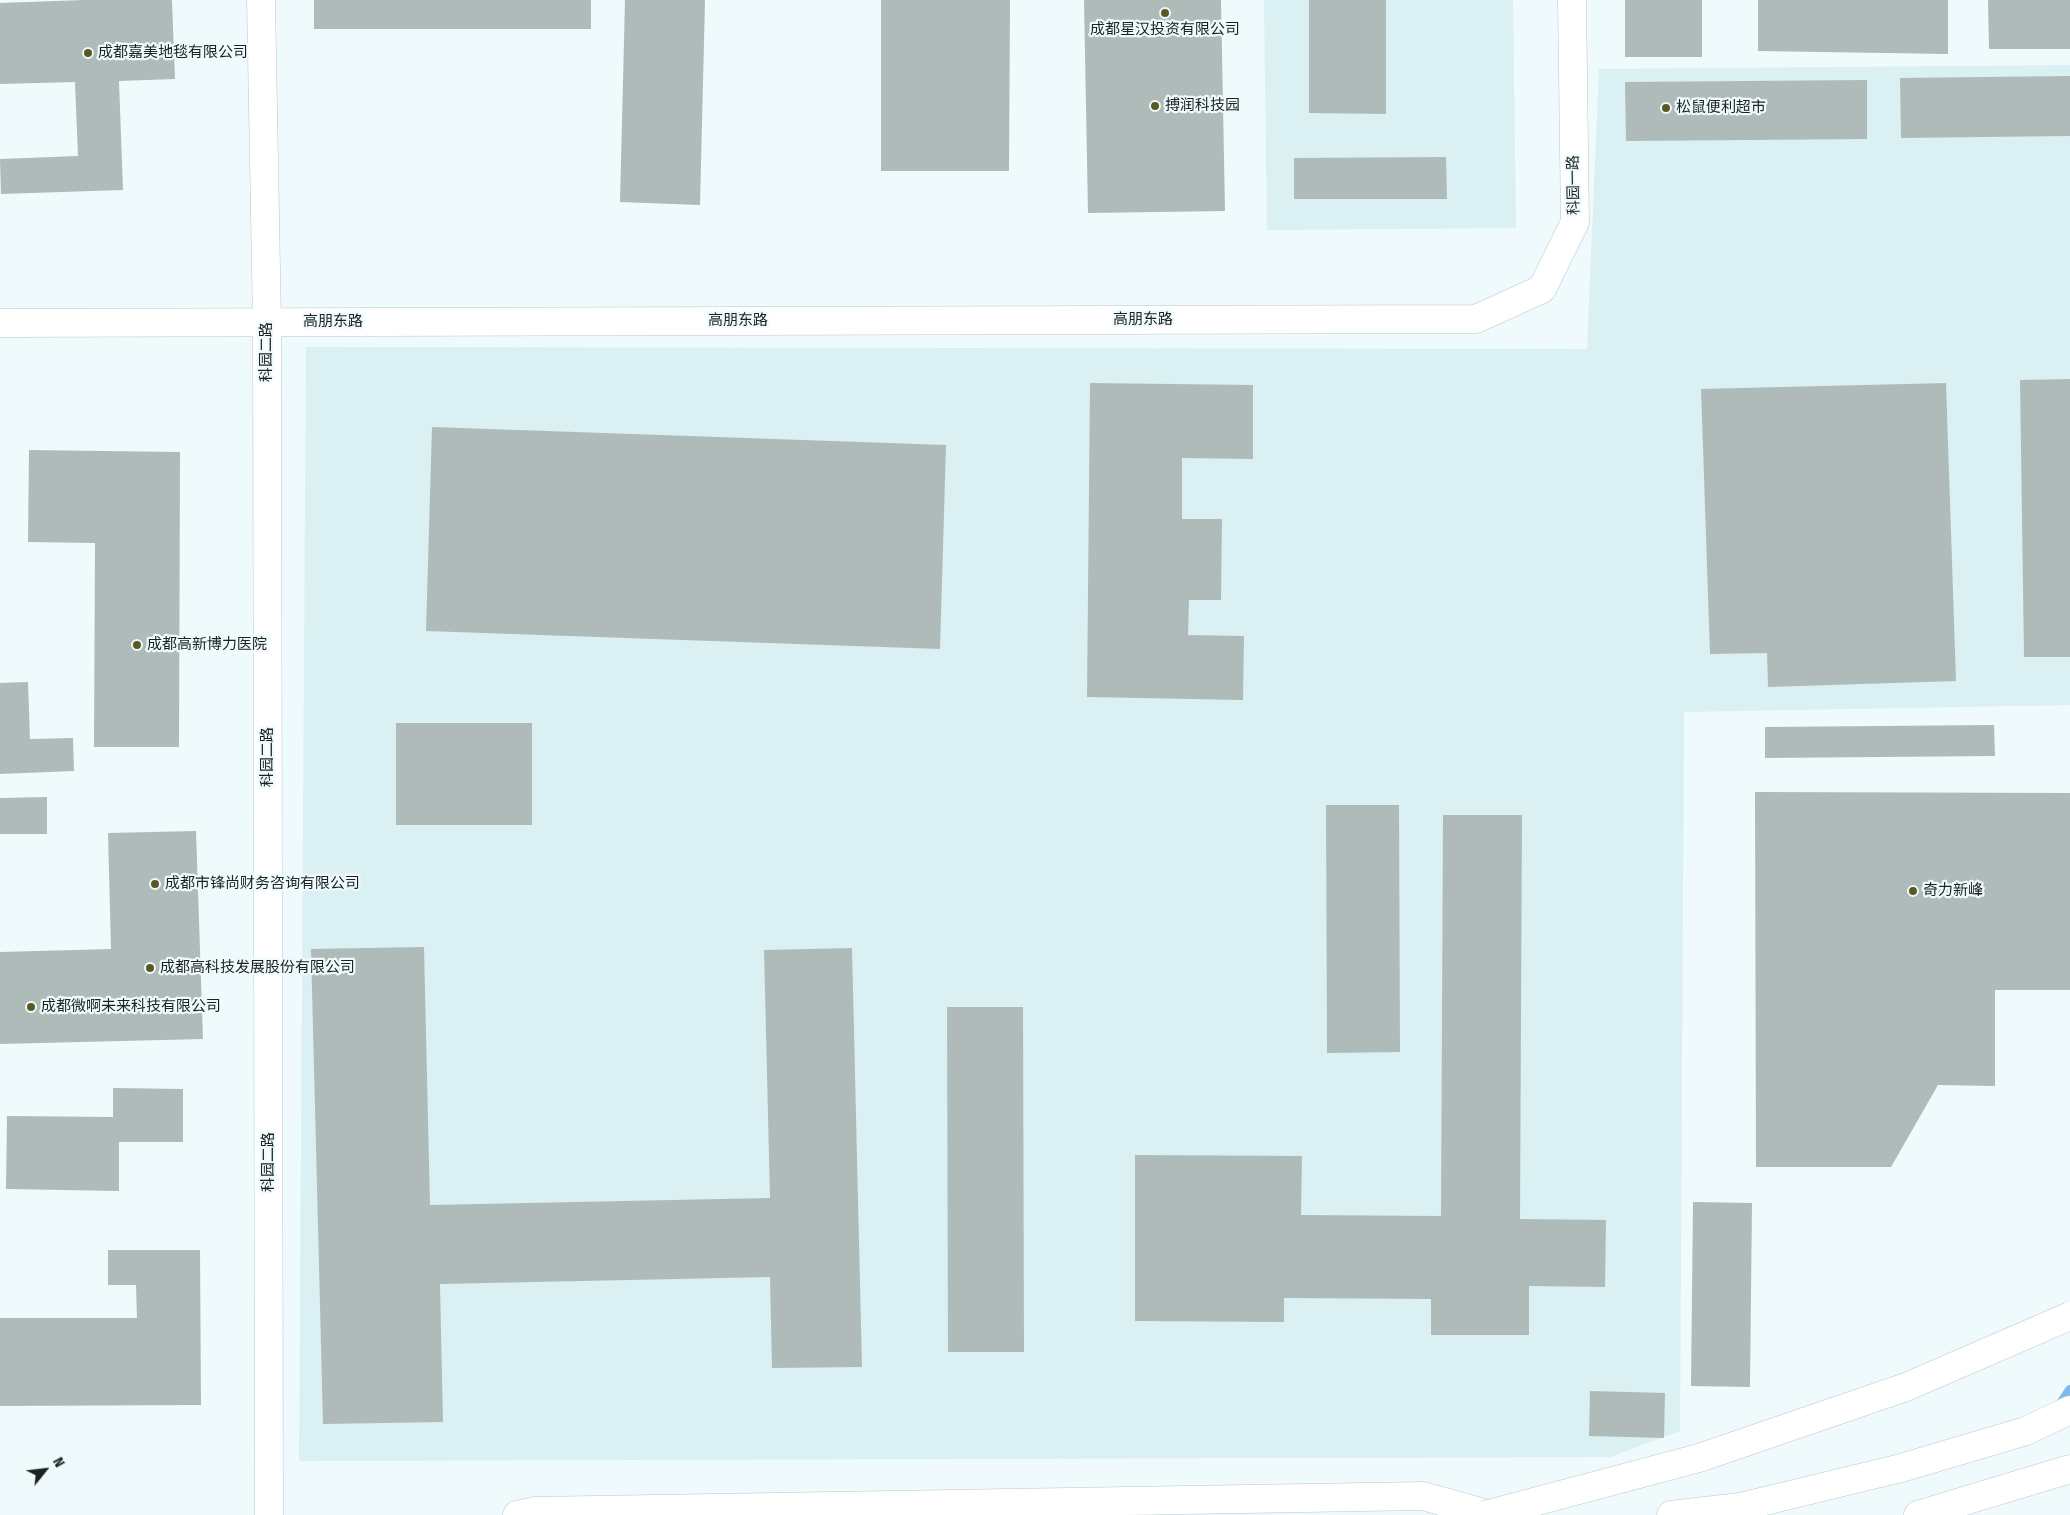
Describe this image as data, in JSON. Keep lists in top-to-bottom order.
{
  "streets": {
    "main road": ["科园一路", "高朋东路", "科园二路"]
  },
  "crossings": [
    ["科园一路", "高朋东路"],
    ["高朋东路", "科园二路"]
  ],
  "places": [
    "成都星汉投资有限公司",
    "成都嘉美地毯有限公司",
    "搏润科技园",
    "松鼠便利超市",
    "成都高新博力医院",
    "成都市锋尚财务咨询有限公司",
    "奇力新峰",
    "成都高科技发展股份有限公司",
    "成都微啊未来科技有限公司"
  ],
  "north": "top right"
}
